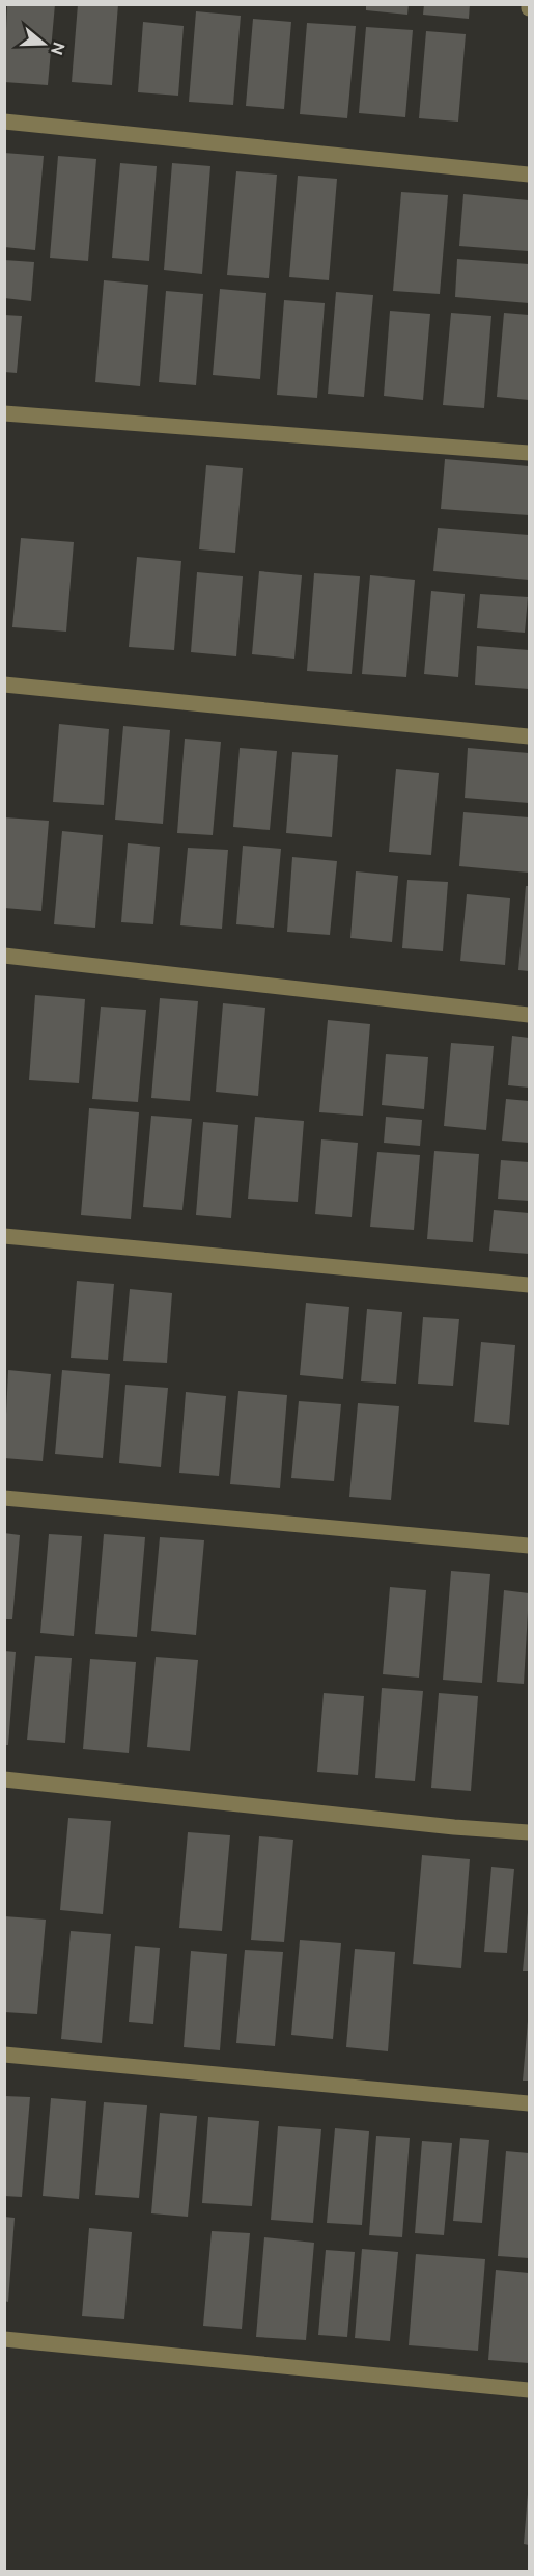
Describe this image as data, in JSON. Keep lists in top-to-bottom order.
{
  "north": "right"
}
